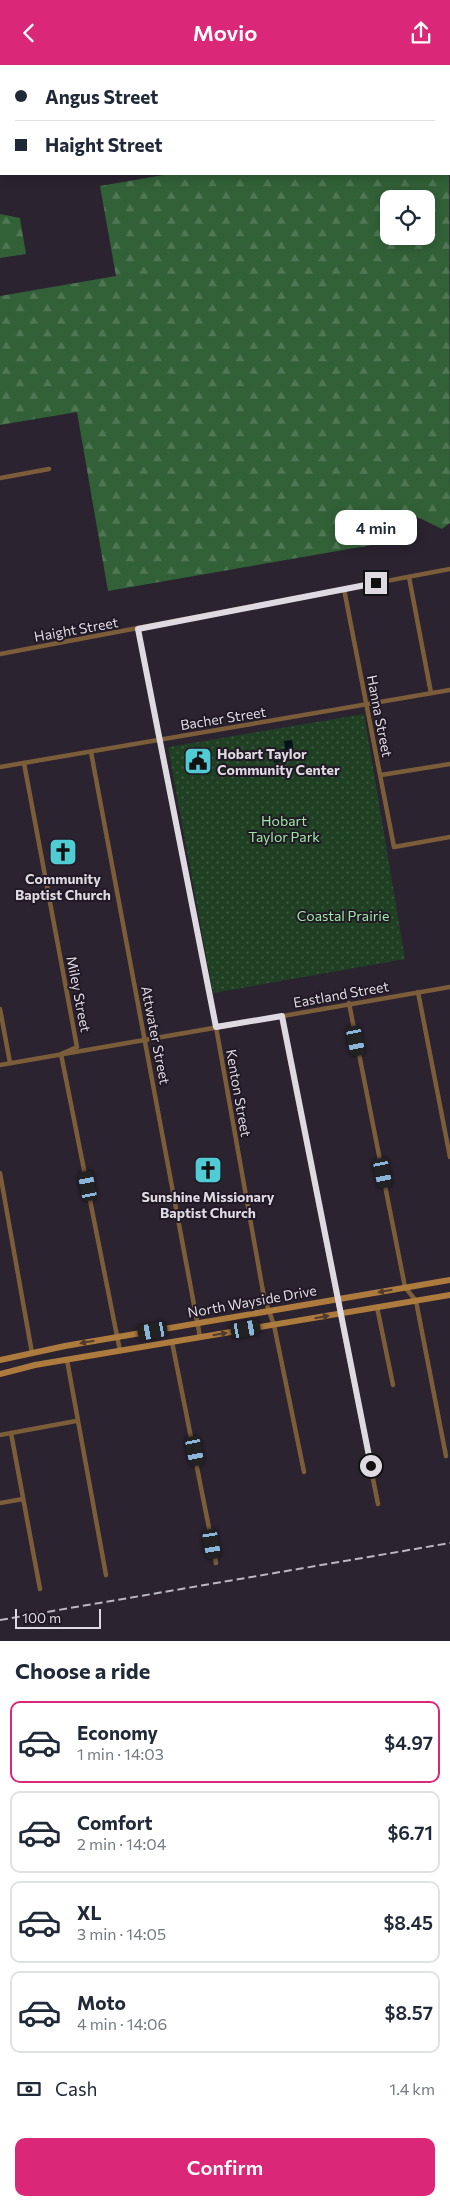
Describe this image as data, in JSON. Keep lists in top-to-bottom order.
{
  "streets": {
    "main road": ["North Wayside Drive"],
    "street": [
      "Haight Street",
      "Hanna Street",
      "Bacher Street",
      "Miley Street",
      "Eastland Street",
      "Attwater Street",
      "Kenton Street"
    ]
  },
  "crossings": [
    ["Haight Street", "Hanna Street"],
    ["Haight Street", "Kenton Street"],
    ["Hanna Street", "Bacher Street"],
    ["Bacher Street", "Miley Street"],
    ["Bacher Street", "Attwater Street"],
    ["Bacher Street", "Kenton Street"],
    ["Miley Street", "Eastland Street"],
    ["Eastland Street", "Attwater Street"],
    ["Eastland Street", "Kenton Street"],
    ["Attwater Street", "North Wayside Drive"],
    ["Kenton Street", "North Wayside Drive"]
  ],
  "parks": ["Hobart Taylor Park", "Coastal Prairie"],
  "places": {
    "public building": ["Hobart Taylor Community Center"],
    "church": ["Community Baptist Church", "Sunshine Missionary Baptist Church"]
  },
  "scale_bar": "100 m",
  "page": {
    "header": "Movio",
    "banner": ["Angus Street", "Haight Street"],
    "bubble": "4 min",
    "scale": "100 m",
    "heading": "Choose a ride",
    "list": [
      {
        "name": "Economy",
        "note": "1 min · 14:03",
        "value": "$4.97"
      },
      {
        "name": "Comfort",
        "note": "2 min · 14:04",
        "value": "$6.71"
      },
      {
        "name": "XL",
        "note": "3 min · 14:05",
        "value": "$8.45"
      },
      {
        "name": "Moto",
        "note": "4 min · 14:06",
        "value": "$8.57"
      }
    ],
    "pay": ["Cash", "1.4 km"],
    "buttons": "Confirm"
  }
}
